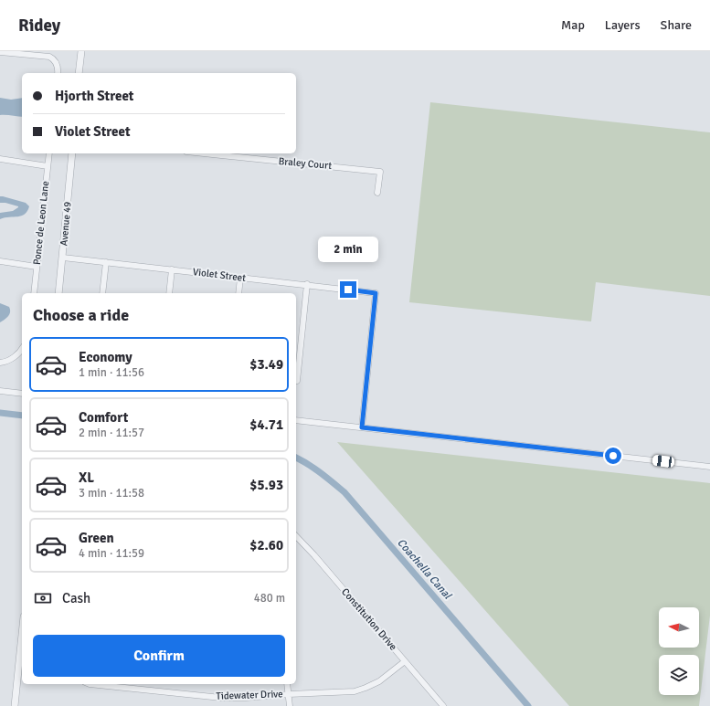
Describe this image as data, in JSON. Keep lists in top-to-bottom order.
{
  "streets": {
    "street": [
      "Braley Court",
      "Ponce de Leon Lane",
      "Avenue 49",
      "Violet Street",
      "Constitution Drive",
      "Tidewater Drive"
    ]
  },
  "crossings": [
    ["Avenue 49", "Violet Street"],
    ["Constitution Drive", "Tidewater Drive"]
  ],
  "water": ["Coachella Canal"],
  "north": "left",
  "page": {
    "header": "Ridey",
    "nav": ["Map", "Layers", "Share"],
    "banner": ["Hjorth Street", "Violet Street"],
    "bubble": "2 min",
    "heading": "Choose a ride",
    "list": [
      {
        "name": "Economy",
        "note": "1 min · 11:56",
        "value": "$3.49"
      },
      {
        "name": "Comfort",
        "note": "2 min · 11:57",
        "value": "$4.71"
      },
      {
        "name": "XL",
        "note": "3 min · 11:58",
        "value": "$5.93"
      },
      {
        "name": "Green",
        "note": "4 min · 11:59",
        "value": "$2.60"
      }
    ],
    "pay": ["Cash", "480 m"],
    "buttons": "Confirm"
  }
}
